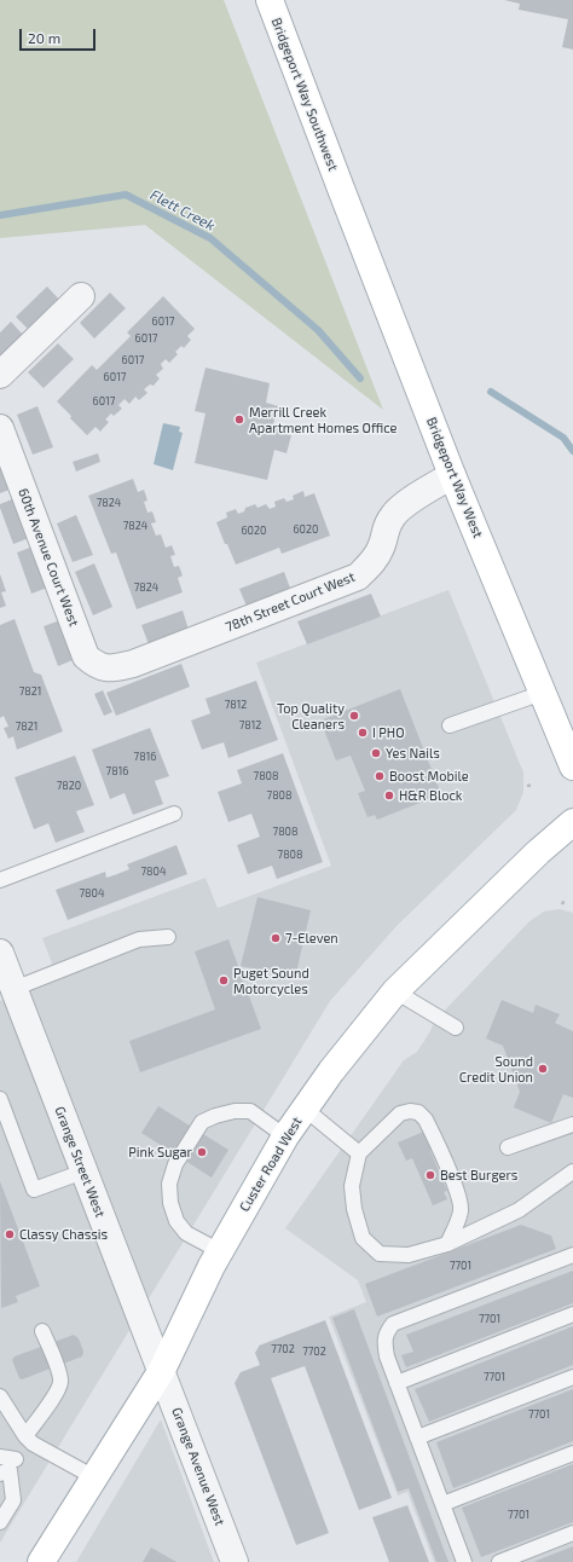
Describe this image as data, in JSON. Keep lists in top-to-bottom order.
{
  "streets": {
    "main road": ["Bridgeport Way Southwest", "Bridgeport Way West", "Custer Road West"],
    "street": [
      "60th Avenue Court West",
      "78th Street Court West",
      "Grange Street West",
      "Grange Avenue West"
    ]
  },
  "crossings": [
    ["Bridgeport Way Southwest", "Bridgeport Way West"],
    ["Bridgeport Way West", "78th Street Court West"],
    ["60th Avenue Court West", "78th Street Court West"],
    ["Grange Street West", "Custer Road West"],
    ["Grange Street West", "Grange Avenue West"],
    ["Custer Road West", "Grange Avenue West"]
  ],
  "water": ["Flett Creek"],
  "places": [
    "Merrill Creek Apartment Homes Office",
    "Top Quality Cleaners",
    "I PHO",
    "Yes Nails",
    "Boost Mobile",
    "H&R Block",
    "7-Eleven",
    "Puget Sound Motorcycles",
    "Sound Credit Union",
    "Pink Sugar",
    "Best Burgers",
    "Classy Chassis"
  ],
  "house_numbers": [
    "6017",
    "6017",
    "6017",
    "6017",
    "6017",
    "7824",
    "7824",
    "6020",
    "6020",
    "7824",
    "7821",
    "7812",
    "7812",
    "7821",
    "7816",
    "7816",
    "7808",
    "7820",
    "7808",
    "7808",
    "7808",
    "7804",
    "7804",
    "7701",
    "7701",
    "7702",
    "7702",
    "7701",
    "7701",
    "7701"
  ],
  "scale_bar": "20 m"
}
